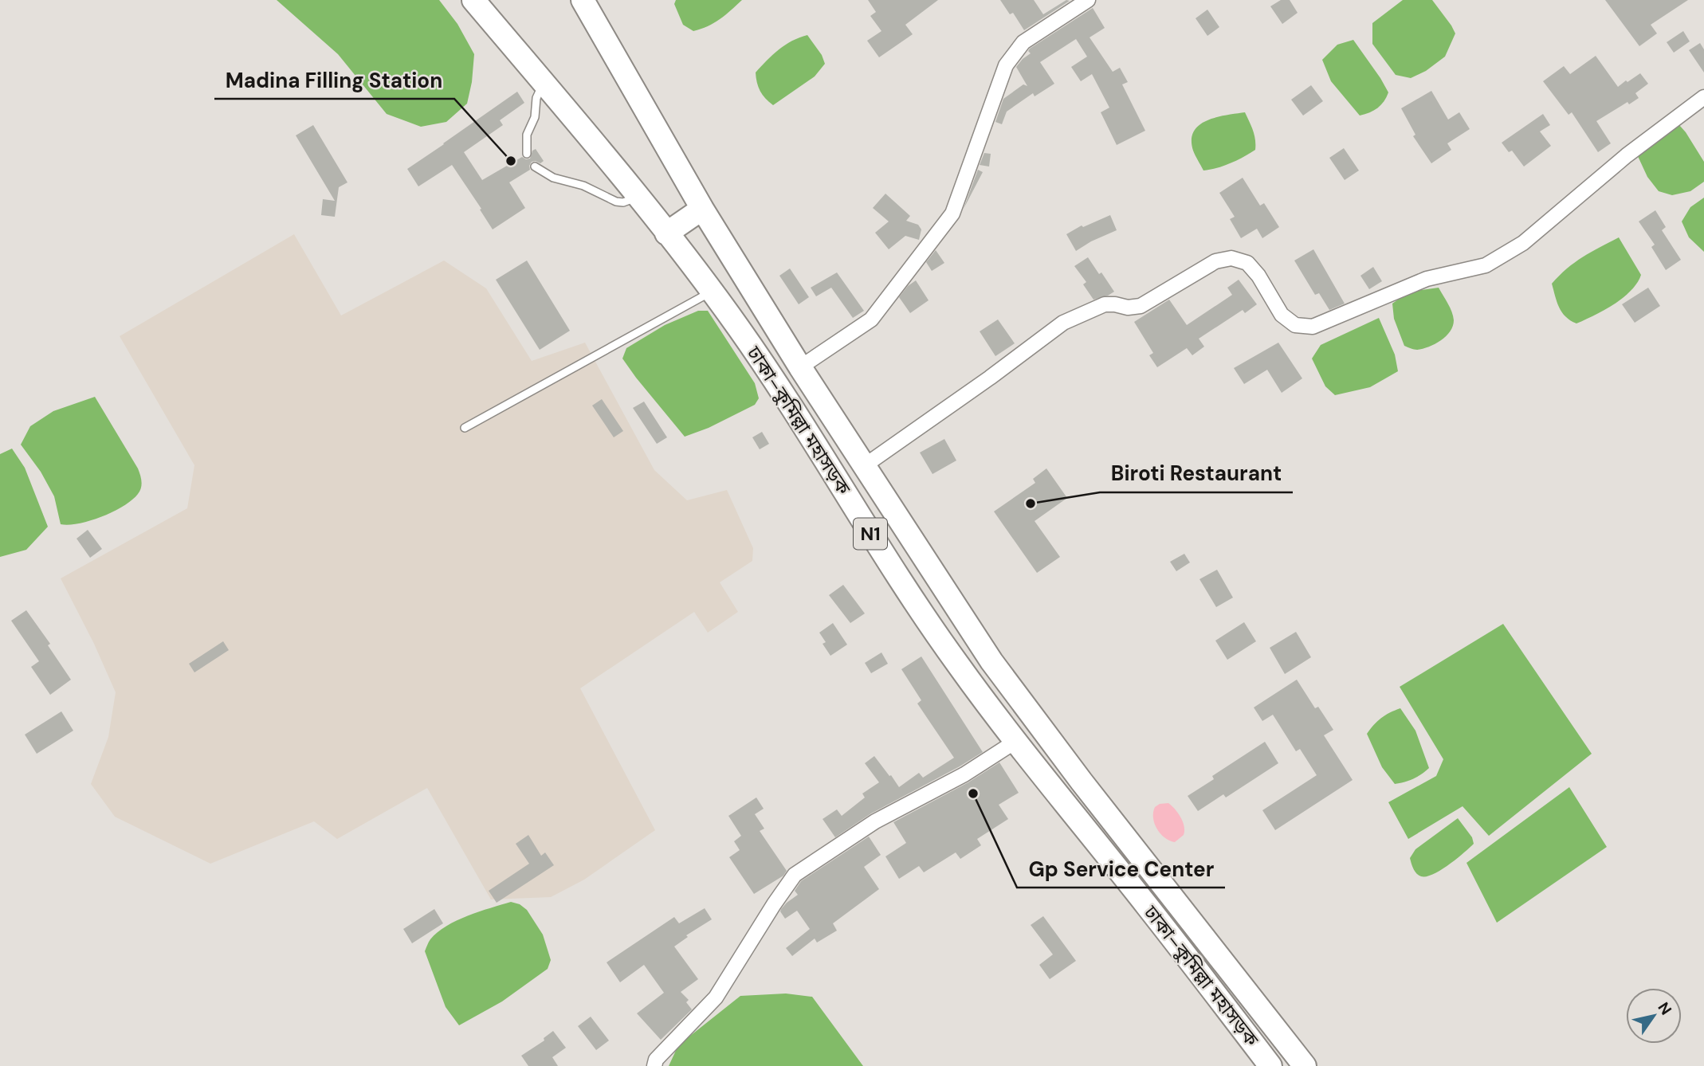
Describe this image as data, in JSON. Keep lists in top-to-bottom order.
{
  "streets": {
    "highway": ["ঢাকা–কুমিল্লা মহাসড়ক", "N1"]
  },
  "places": ["Madina Filling Station", "Biroti Restaurant", "Gp Service Center"],
  "north": "top right"
}
